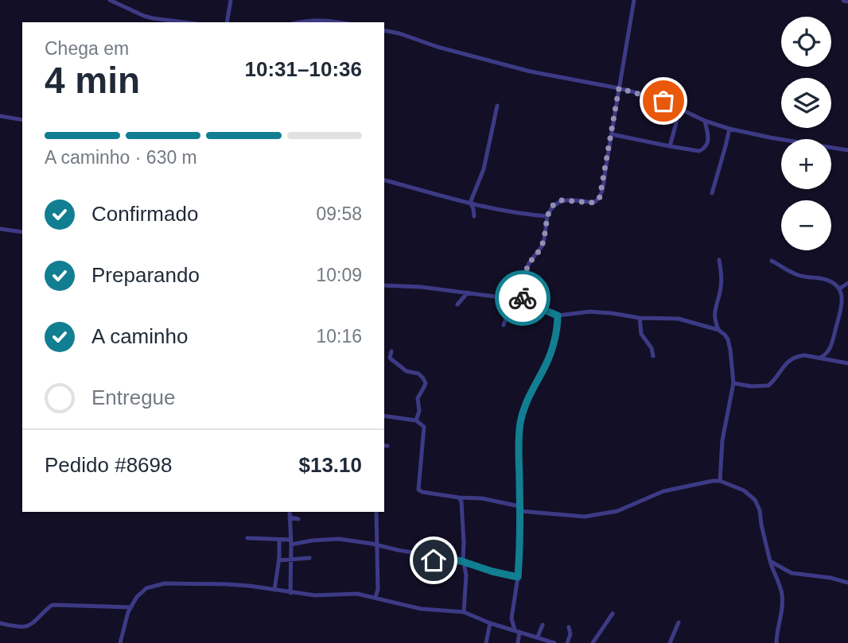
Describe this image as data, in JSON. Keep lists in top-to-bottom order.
{
  "page": {
    "map_buttons": ["+", "−"],
    "heading": ["4 min", "Chega em", "10:31–10:36"],
    "panel": ["Pedido #8698", "$13.10"],
    "bar": "A caminho · 630 m",
    "list": [
      ["Confirmado", "09:58"],
      ["Preparando", "10:09"],
      ["A caminho", "10:16"],
      "Entregue"
    ]
  }
}
